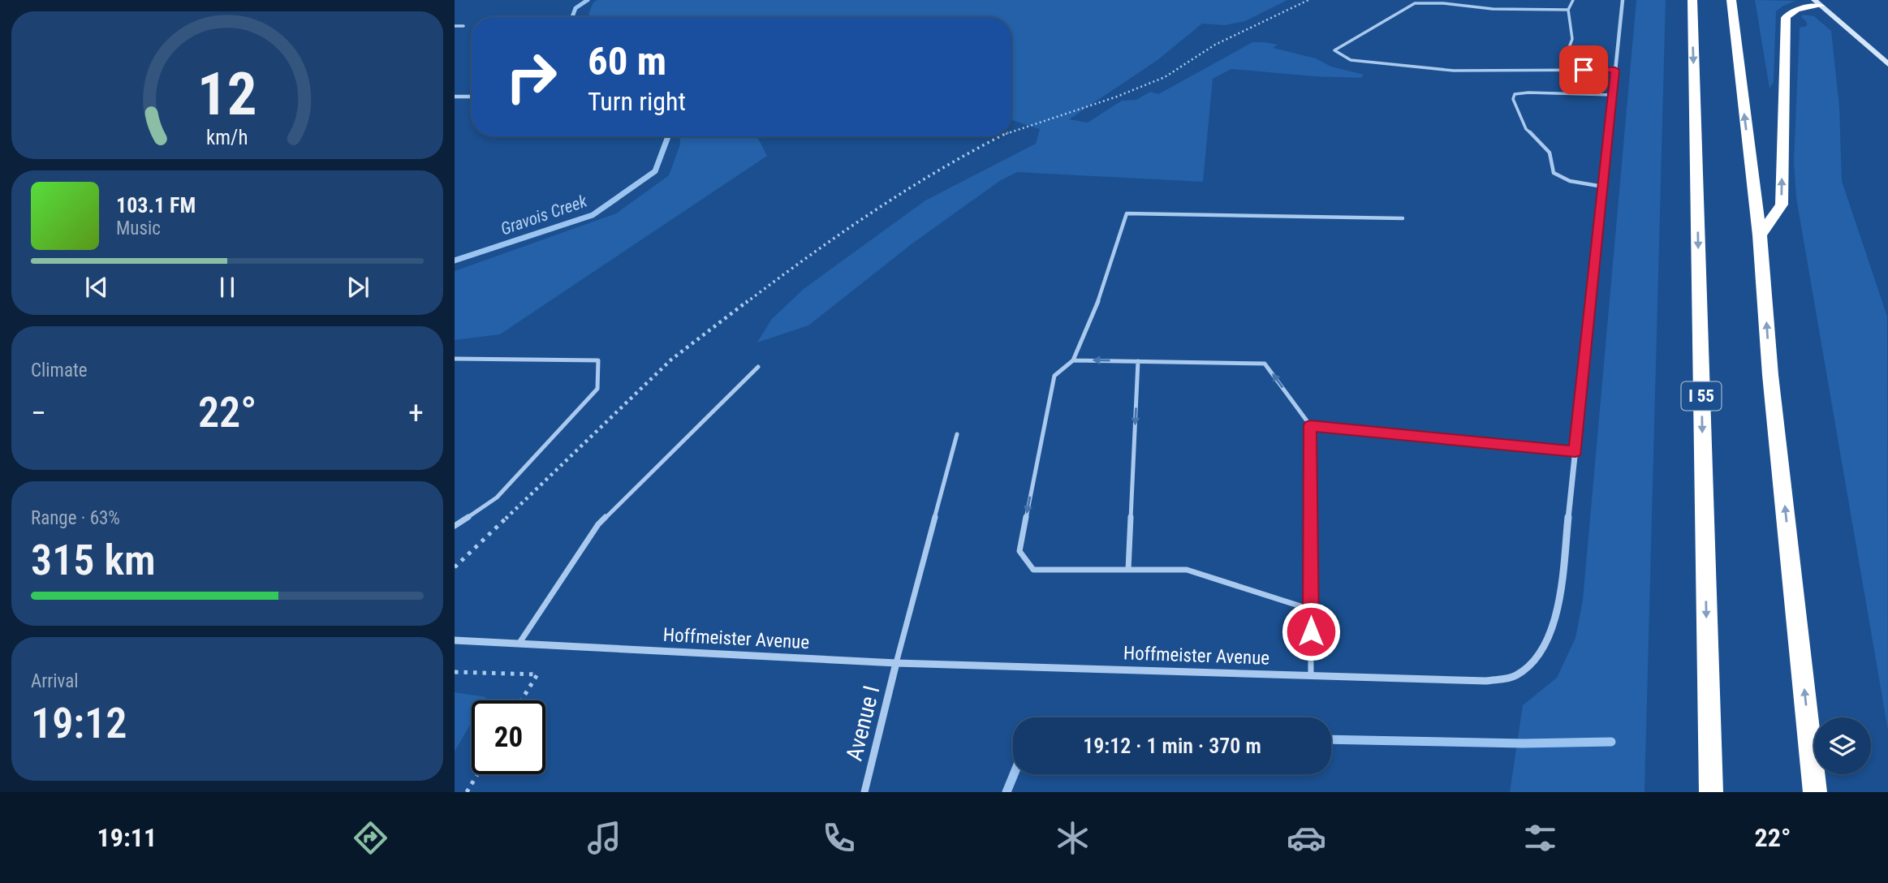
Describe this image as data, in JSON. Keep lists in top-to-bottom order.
{
  "streets": {
    "highway": ["I 55"],
    "street": ["Hoffmeister Avenue", "Avenue I"]
  },
  "crossings": [
    ["Hoffmeister Avenue", "Avenue I"]
  ],
  "water": ["Gravois Creek"],
  "page": {
    "turn": ["60 m", "Turn right"],
    "song": ["103.1 FM", "Music"],
    "tile": [
      "Climate",
      ["Range · 63%", "315 km"],
      ["Arrival", "19:12"]
    ],
    "heat": ["−", "22°", "+"],
    "limit": "20",
    "trip": "19:12 · 1 min · 370 m",
    "tabs": ["19:11", "22°"],
    "gauge": ["12", "km/h"]
  }
}
